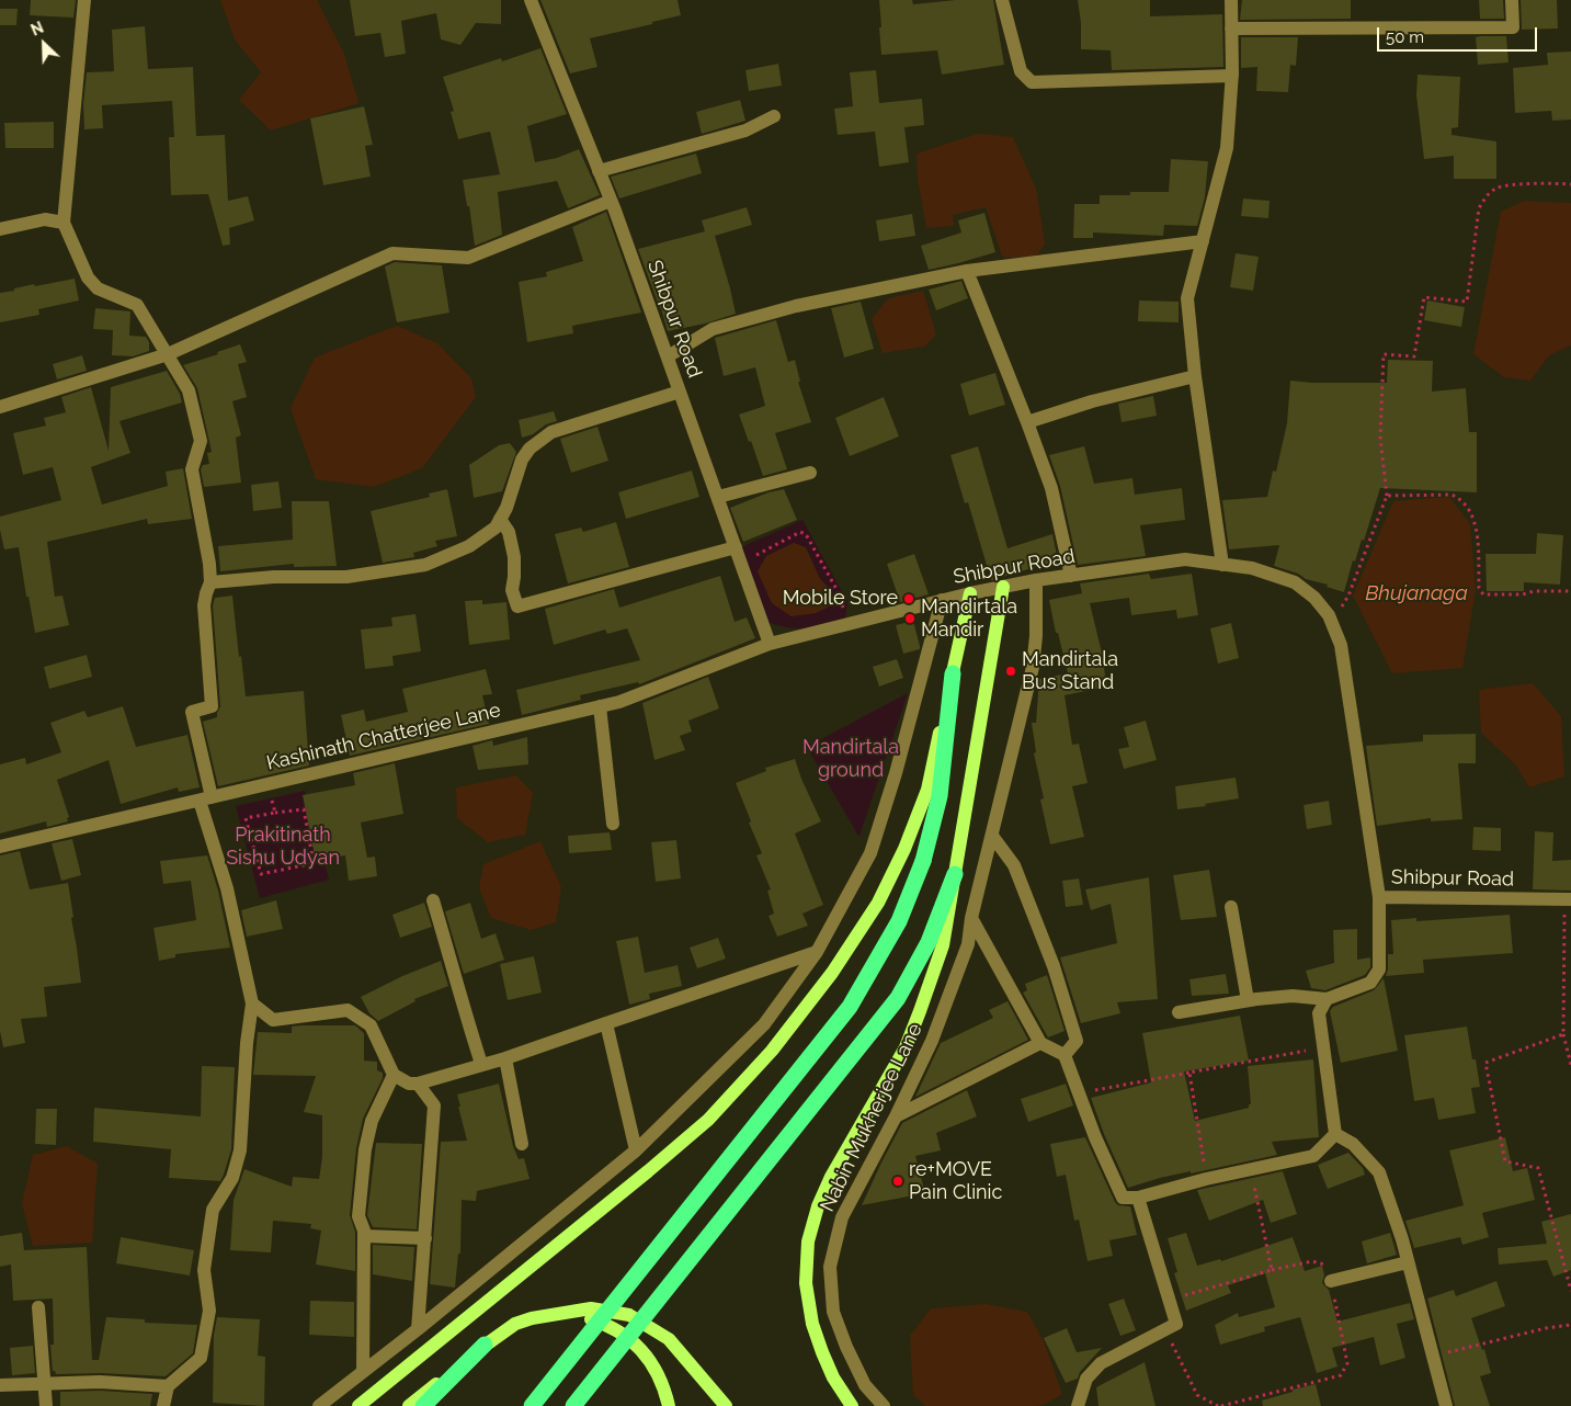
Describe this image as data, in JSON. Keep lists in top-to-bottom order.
{
  "streets": {
    "street": ["Shibpur Road", "Kashinath Chatterjee Lane", "Nabin Mukherjee Lane"]
  },
  "crossings": [
    ["Shibpur Road", "Kashinath Chatterjee Lane"],
    ["Shibpur Road", "Nabin Mukherjee Lane"]
  ],
  "water": ["Bhujanaga"],
  "parks": ["Mandirtala ground", "Prakitinath Sishu Udyan"],
  "places": [
    "Mobile Store",
    "Mandirtala Mandir",
    "Mandirtala Bus Stand",
    "re+MOVE Pain Clinic"
  ],
  "scale_bar": "50 m",
  "north": "top left"
}
